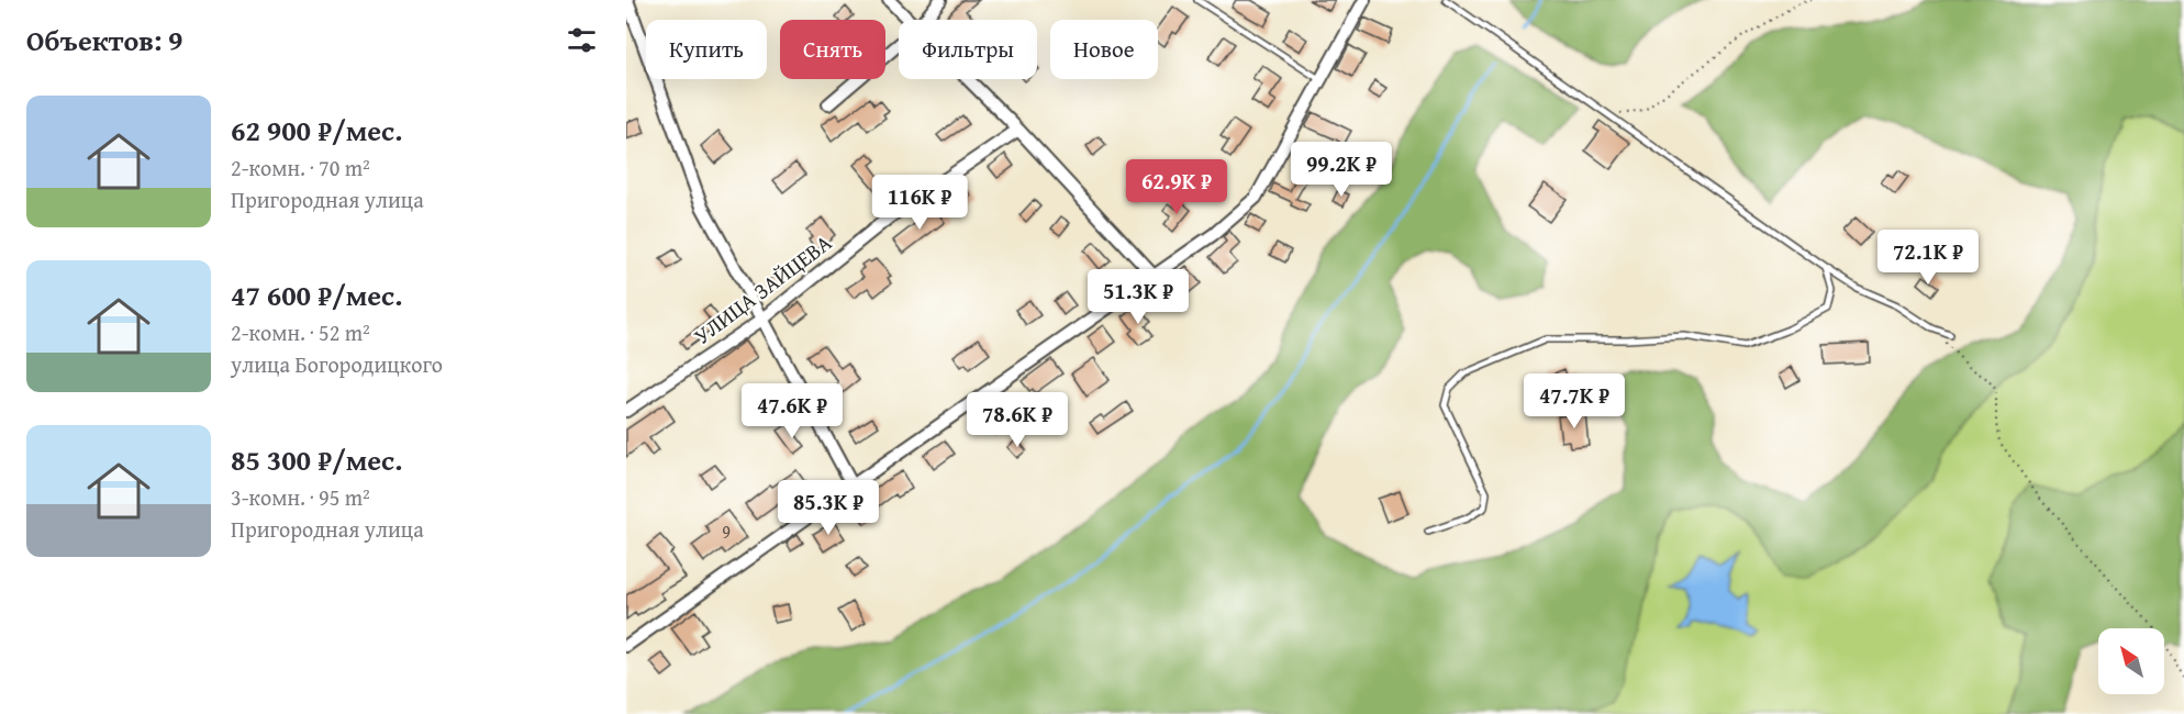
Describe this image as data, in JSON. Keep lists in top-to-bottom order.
{
  "streets": {
    "street": ["УЛИЦА ЗАЙЦЕВА"]
  },
  "house_numbers": ["9"],
  "north": "top left",
  "page": {
    "heading": "Объектов: 9",
    "chip": [
      "Купить",
      "Снять",
      "Фильтры",
      "Новое"
    ],
    "list": [
      {
        "name": "62 900 ₽/мес.",
        "note": "2-комн. · 70 m² · Пригородная улица"
      },
      {
        "name": "47 600 ₽/мес.",
        "note": "2-комн. · 52 m² · улица Богородицкого"
      },
      {
        "name": "85 300 ₽/мес.",
        "note": "3-комн. · 95 m² · Пригородная улица"
      }
    ],
    "price": [
      "99.2K ₽",
      "62.9K ₽",
      "116K ₽",
      "72.1K ₽",
      "51.3K ₽",
      "47.7K ₽",
      "47.6K ₽",
      "78.6K ₽",
      "85.3K ₽"
    ]
  }
}
